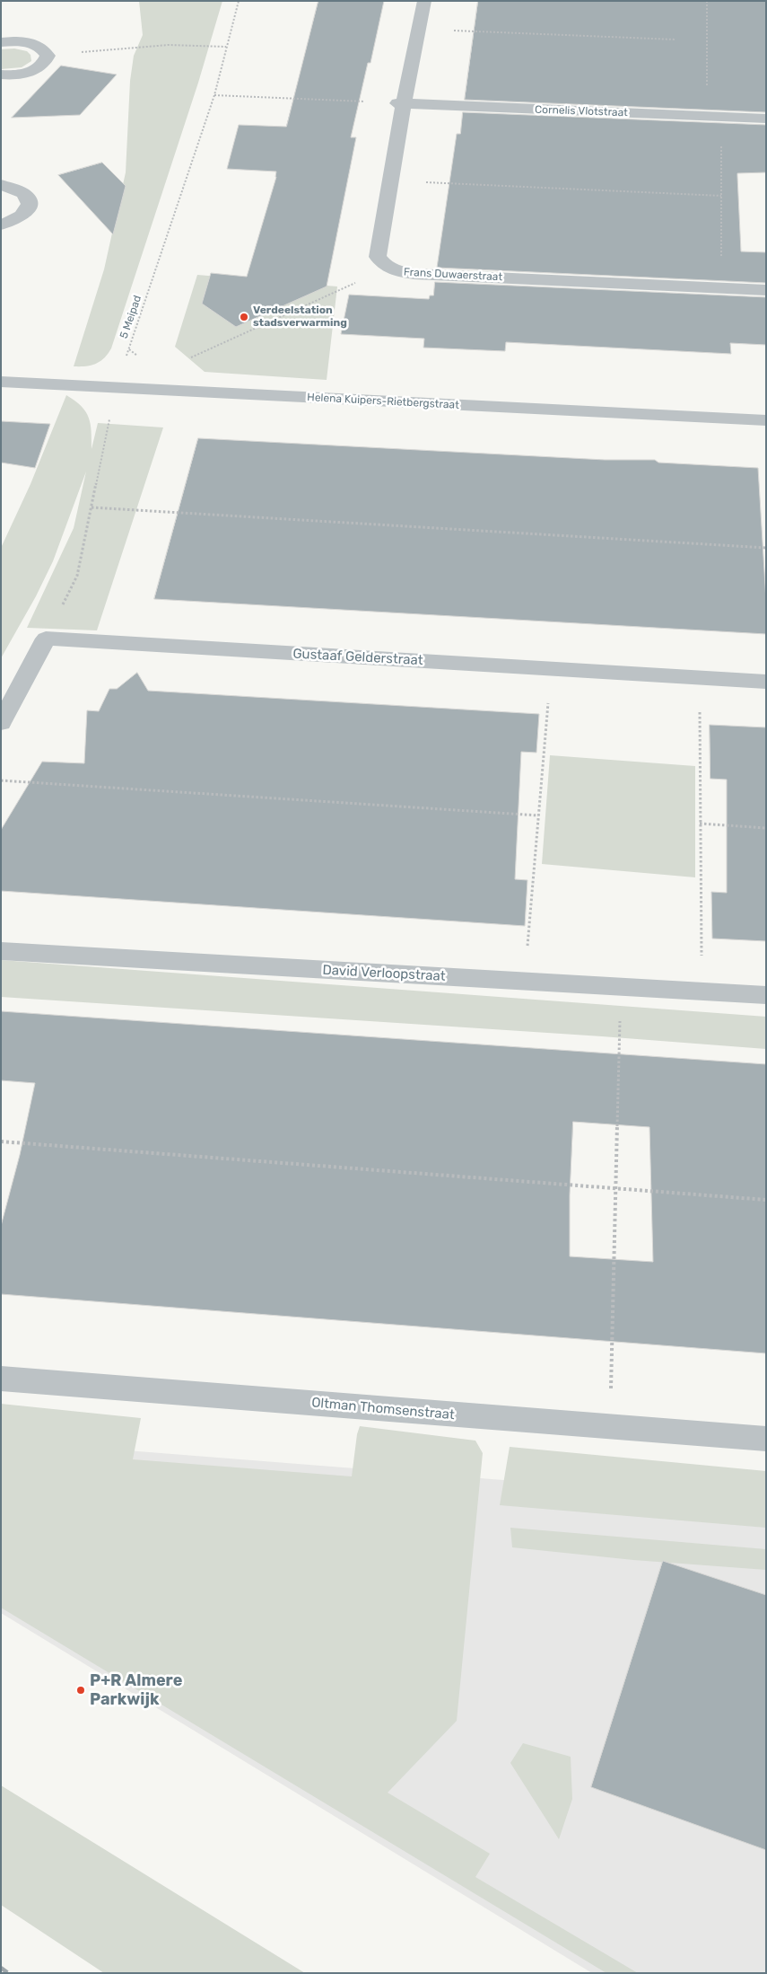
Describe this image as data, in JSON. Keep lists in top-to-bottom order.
{
  "streets": {
    "street": [
      "Cornelis Vlotstraat",
      "Frans Duwaerstraat",
      "Helena Kuipers-Rietbergstraat",
      "Gustaaf Gelderstraat",
      "David Verloopstraat",
      "Oltman Thomsenstraat"
    ],
    "path": ["5 Meipad"]
  },
  "crossings": [
    ["Cornelis Vlotstraat", "Frans Duwaerstraat"],
    ["5 Meipad", "Helena Kuipers-Rietbergstraat"],
    ["5 Meipad", "Gustaaf Gelderstraat"]
  ],
  "places": ["Verdeelstation stadsverwarming", "P+R Almere Parkwijk"]
}
